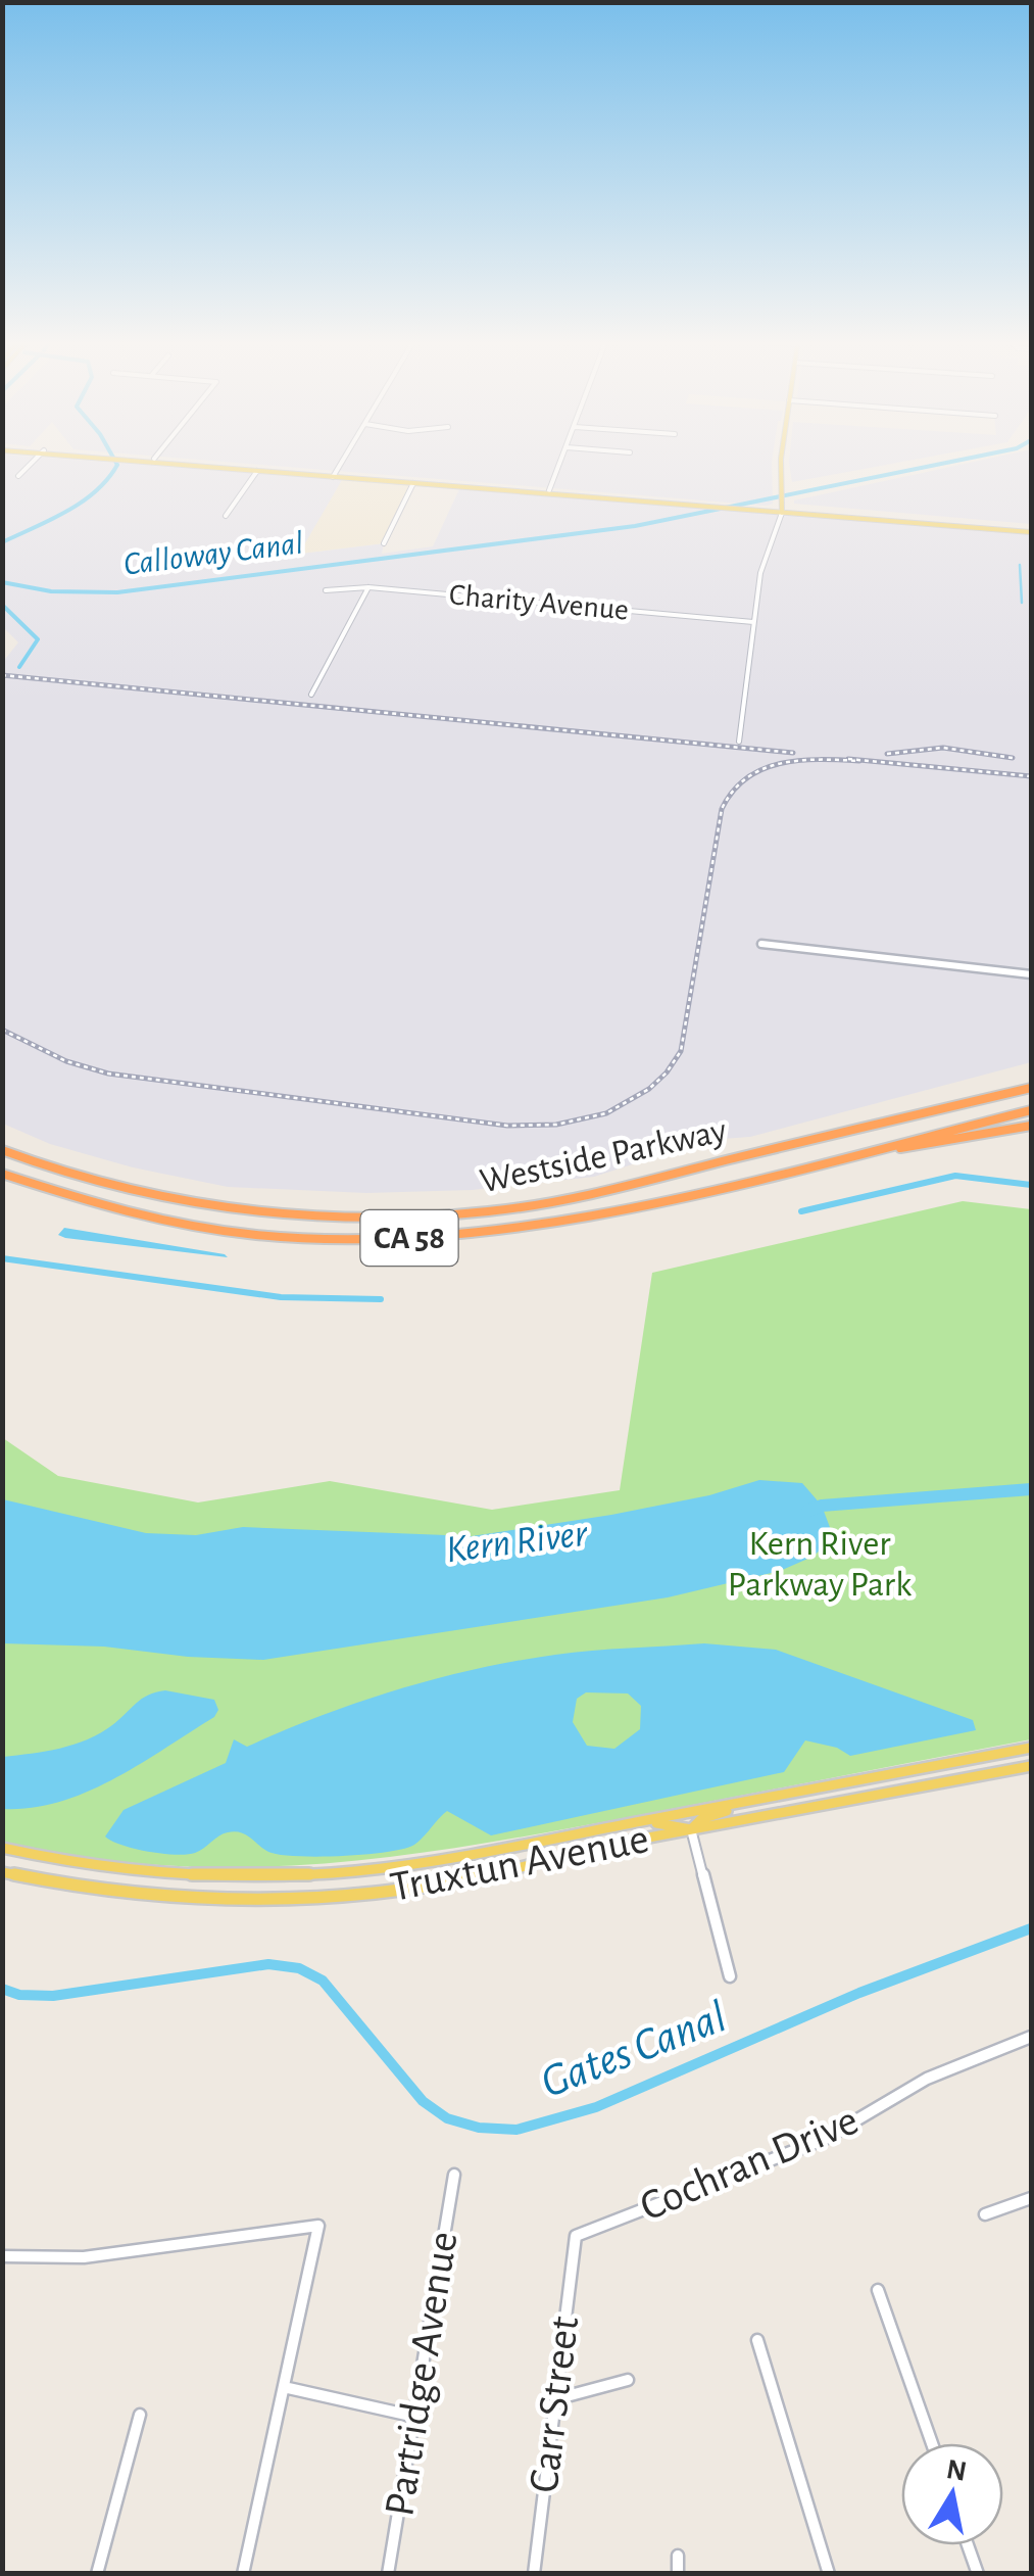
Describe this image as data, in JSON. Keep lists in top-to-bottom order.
{
  "streets": {
    "highway": ["Westside Parkway", "CA 58"],
    "main road": ["Truxtun Avenue"],
    "street": [
      "Charity Avenue",
      "Cochran Drive",
      "Partridge Avenue",
      "Carr Street"
    ]
  },
  "crossings": [
    ["Cochran Drive", "Carr Street"]
  ],
  "water": ["Calloway Canal", "Kern River", "Gates Canal"],
  "parks": ["Kern River Parkway Park"],
  "north": "top"
}
